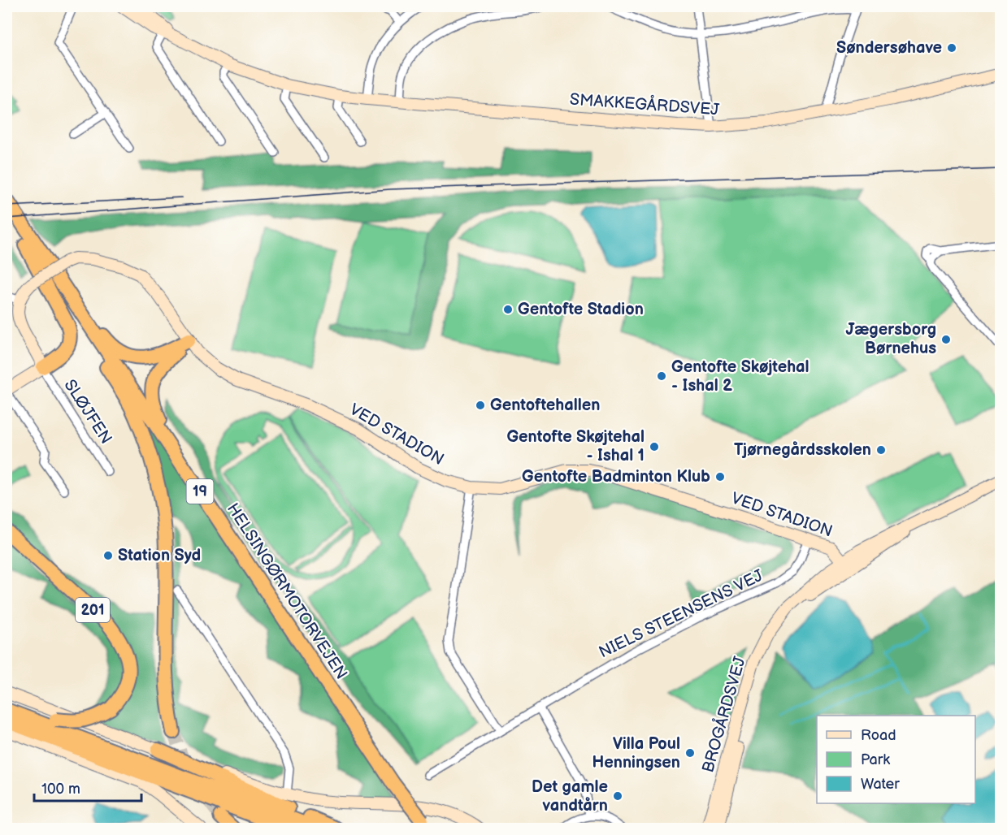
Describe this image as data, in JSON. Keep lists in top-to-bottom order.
{
  "streets": {
    "highway": ["19", "HELSINGØRMOTORVEJEN", "201"],
    "street": [
      "SMAKKEGÅRDSVEJ",
      "SLØJFEN",
      "VED STADION",
      "NIELS STEENSENS VEJ",
      "BROGÅRDSVEJ"
    ]
  },
  "crossings": [
    ["VED STADION", "NIELS STEENSENS VEJ"],
    ["VED STADION", "BROGÅRDSVEJ"]
  ],
  "places": [
    "Søndersøhave",
    "Gentofte Stadion",
    "Jægersborg Børnehus",
    "Gentofte Skøjtehal - Ishal 2",
    "Gentoftehallen",
    "Gentofte Skøjtehal - Ishal 1",
    "Tjørnegårdsskolen",
    "Gentofte Badminton Klub",
    "Station Syd",
    "Villa Poul Henningsen",
    "Det gamle vandtårn"
  ],
  "legend": ["Road", "Park", "Water"],
  "scale_bar": "100 m"
}
